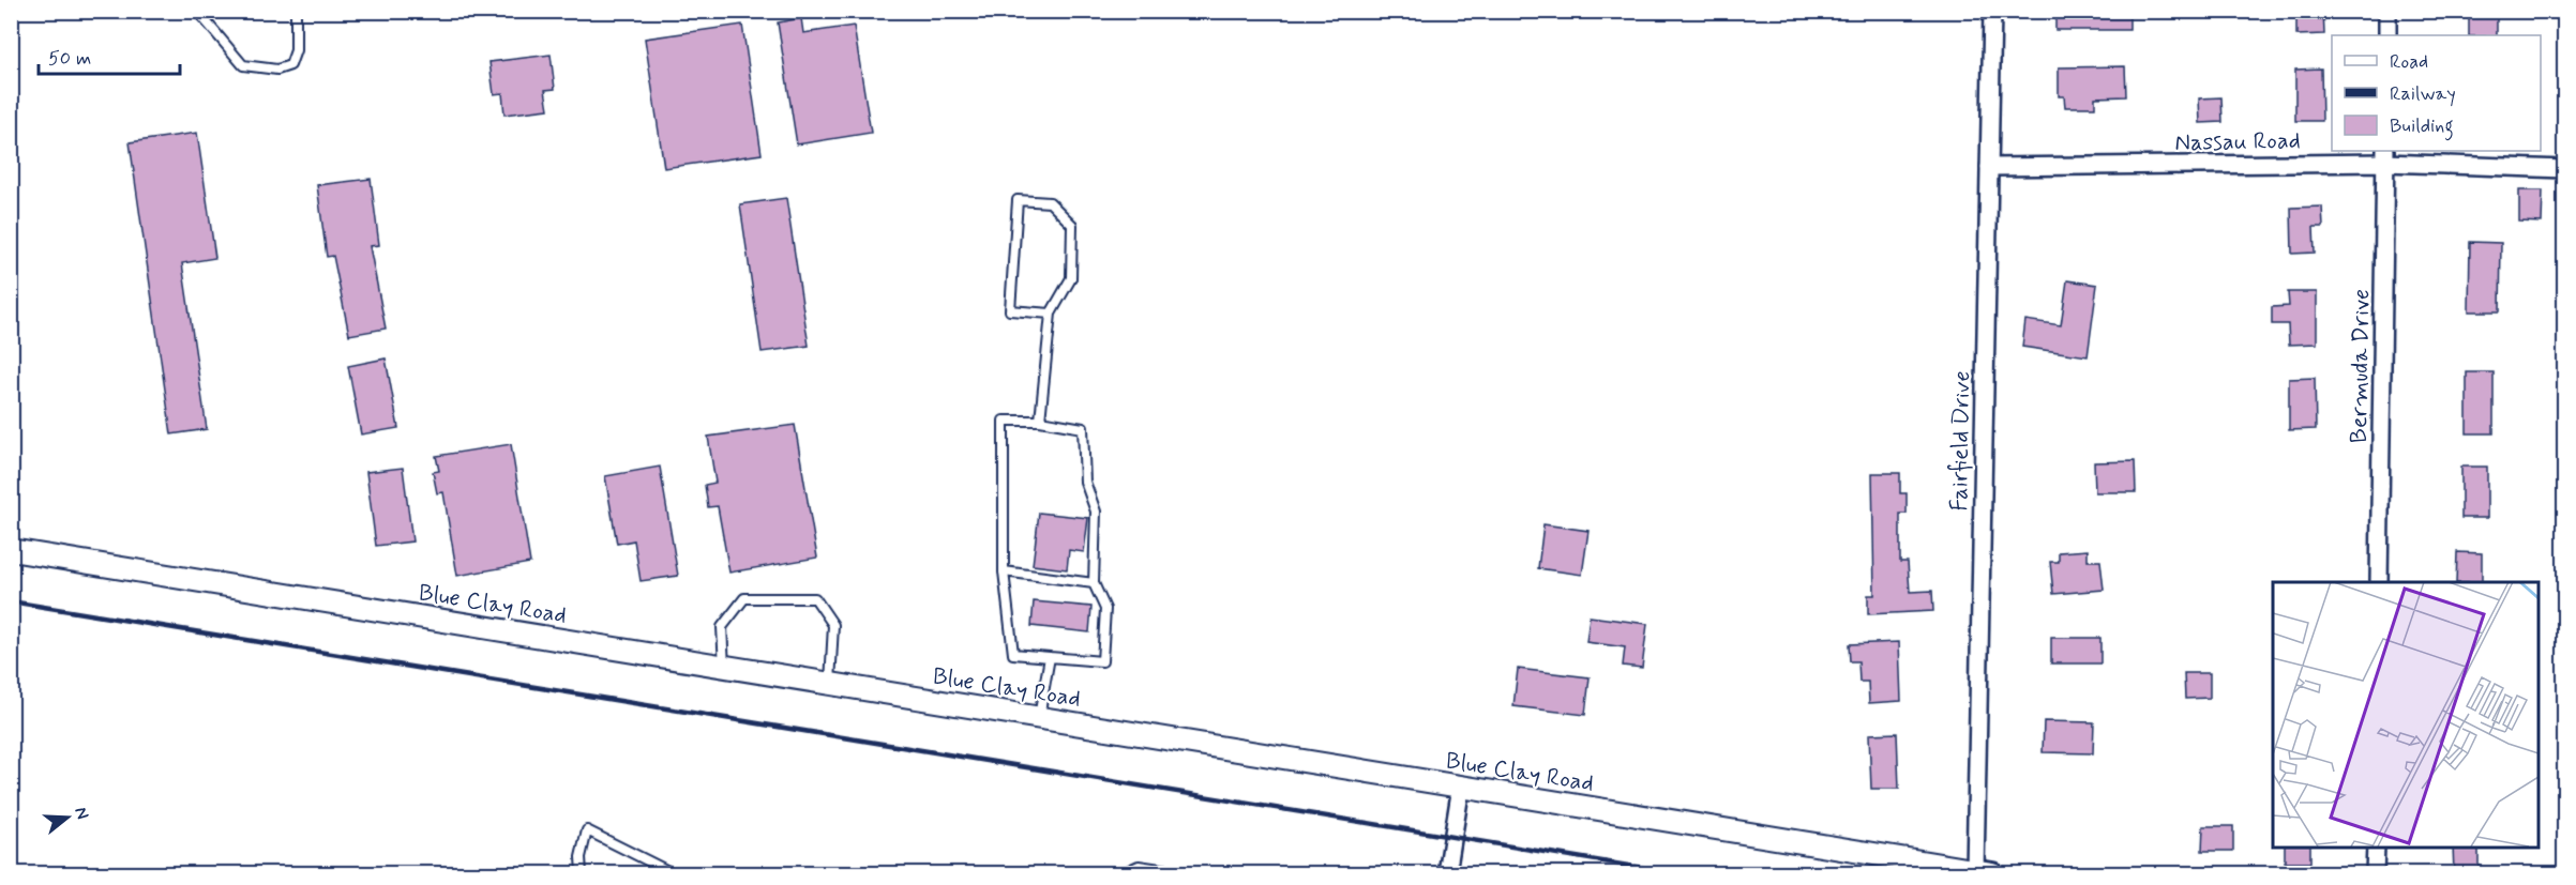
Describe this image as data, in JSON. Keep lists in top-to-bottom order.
{
  "streets": {
    "street": [
      "Nassau Road",
      "Bermuda Drive",
      "Fairfield Drive",
      "Blue Clay Road"
    ]
  },
  "crossings": [
    ["Nassau Road", "Bermuda Drive"],
    ["Nassau Road", "Fairfield Drive"],
    ["Fairfield Drive", "Blue Clay Road"]
  ],
  "legend": ["Road", "Railway", "Building"],
  "scale_bar": "50 m",
  "north": "right"
}
